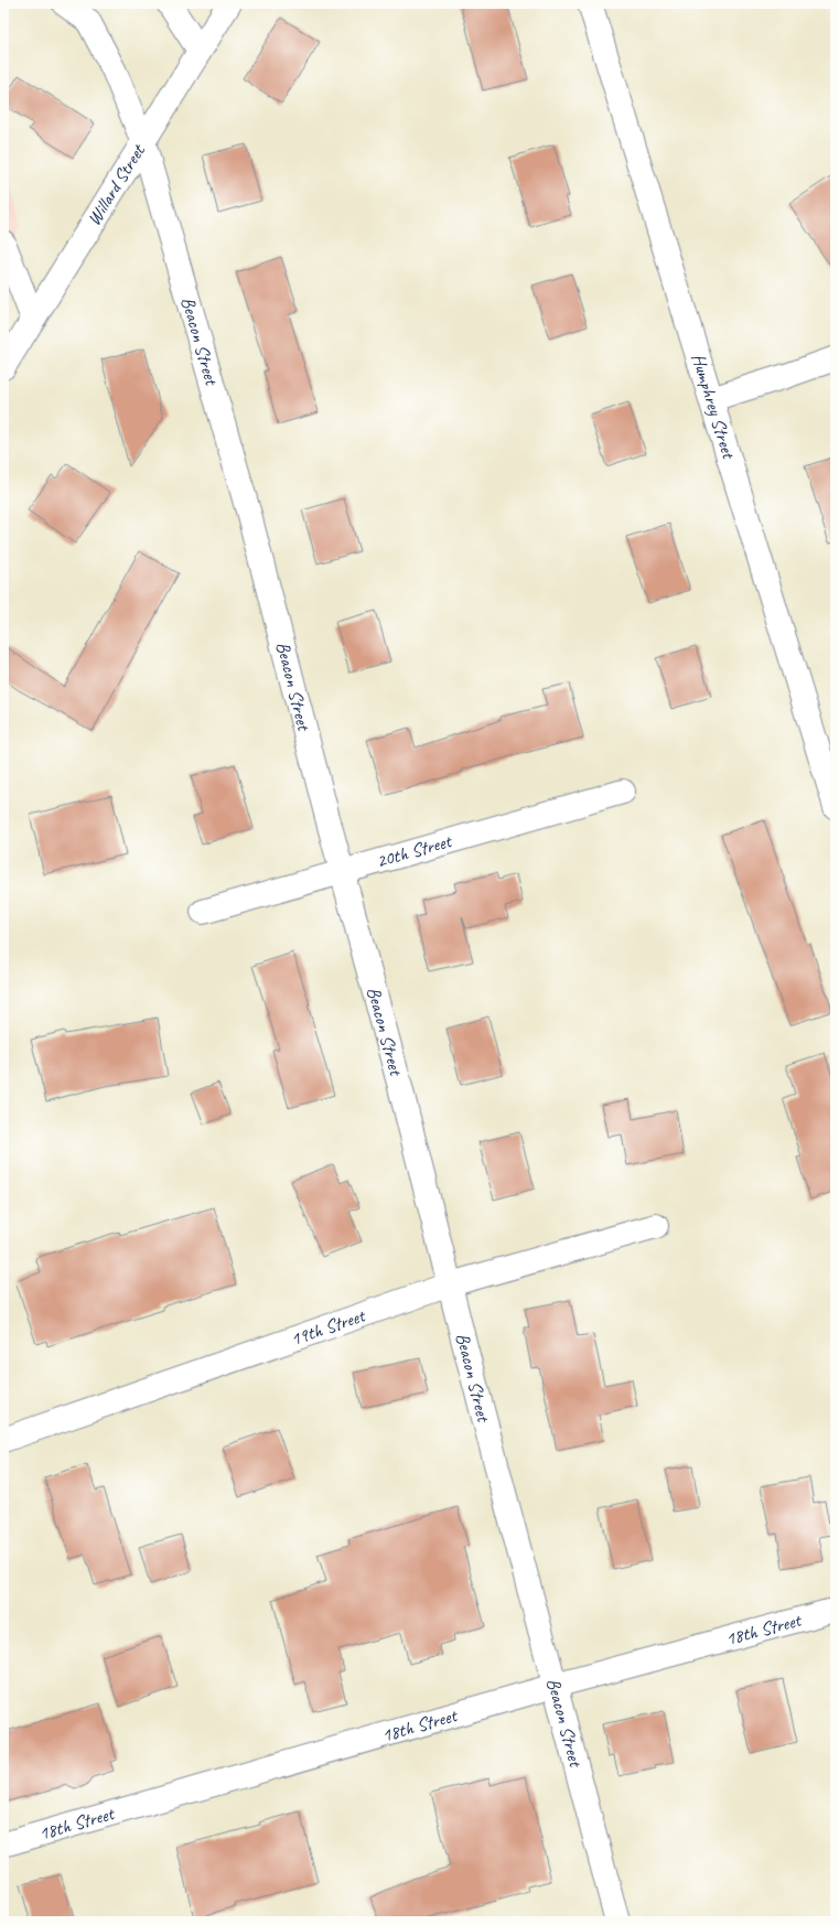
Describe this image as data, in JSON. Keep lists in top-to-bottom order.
{
  "streets": {
    "street": [
      "Willard Street",
      "Beacon Street",
      "Humphrey Street",
      "20th Street",
      "19th Street",
      "18th Street"
    ]
  },
  "crossings": [
    ["Willard Street", "Beacon Street"],
    ["Beacon Street", "20th Street"],
    ["Beacon Street", "19th Street"],
    ["Beacon Street", "18th Street"]
  ]
}
